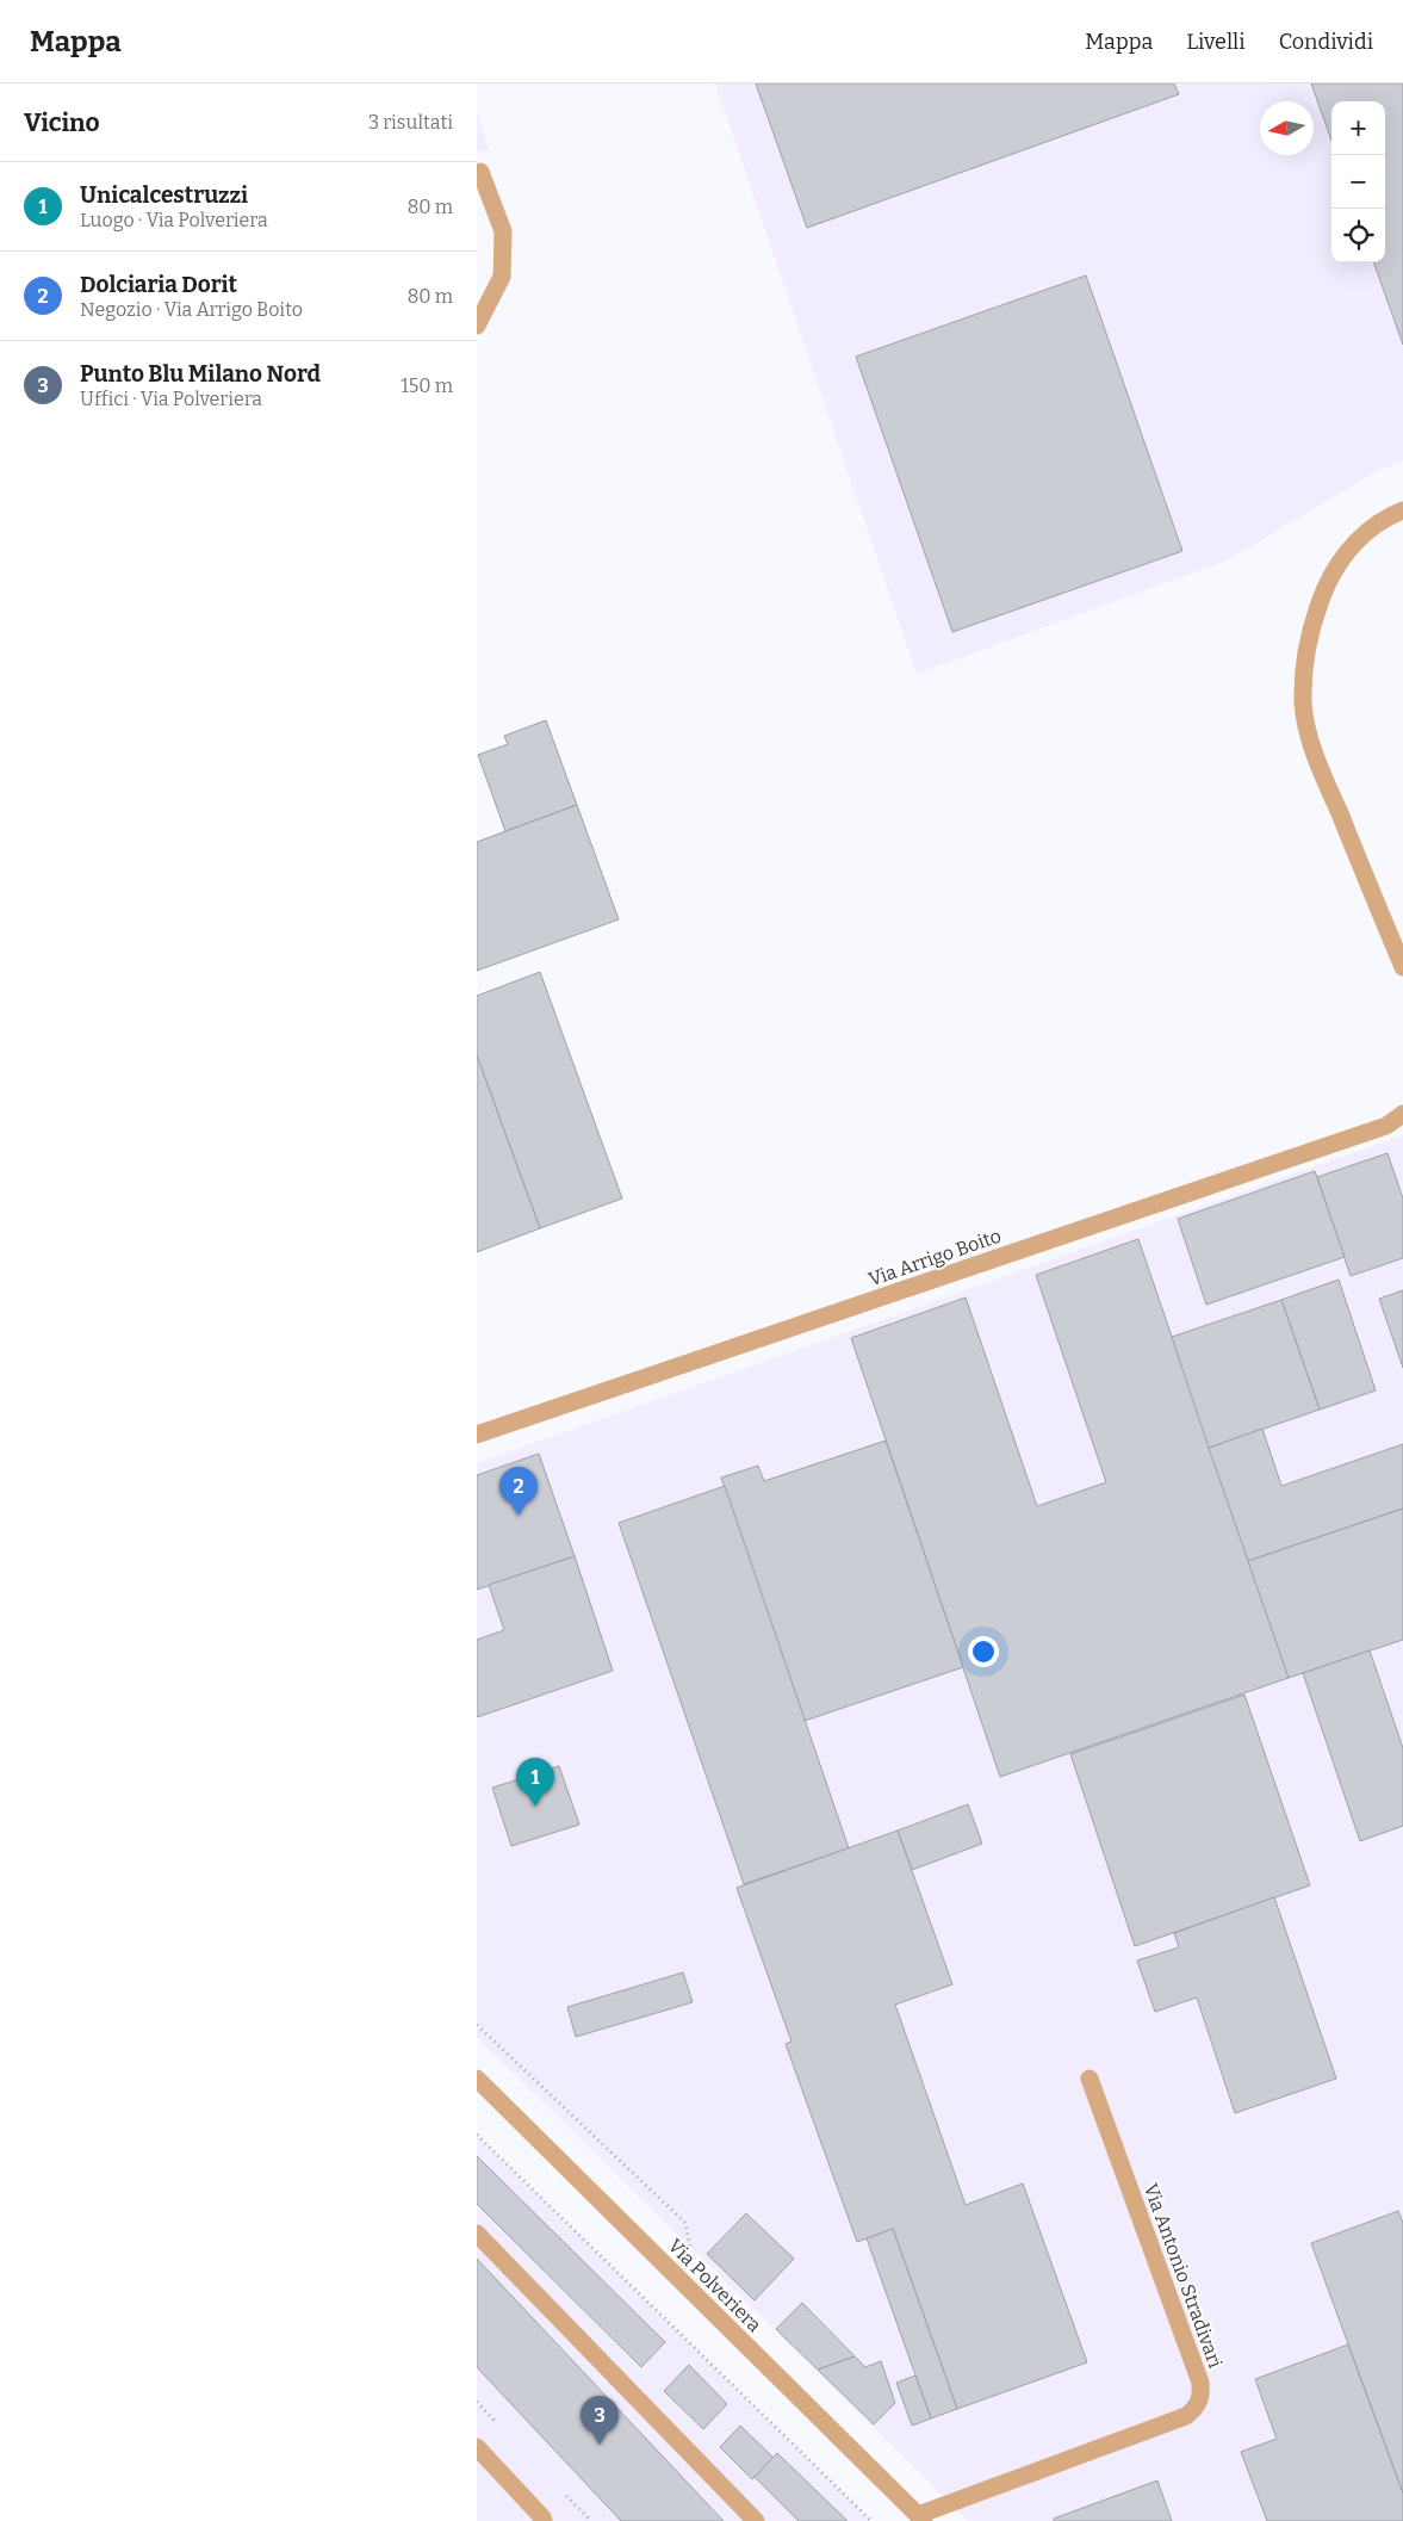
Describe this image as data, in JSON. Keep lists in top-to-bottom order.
{
  "streets": {
    "street": ["Via Arrigo Boito", "Via Antonio Stradivari", "Via Polveriera"]
  },
  "crossings": [
    ["Via Antonio Stradivari", "Via Polveriera"]
  ],
  "north": "left",
  "page": {
    "header": "Mappa",
    "nav": ["Mappa", "Livelli", "Condividi"],
    "heading": ["Vicino", "3 risultati"],
    "map_buttons": ["+", "−"],
    "list": [
      {
        "mark": "1",
        "name": "Unicalcestruzzi",
        "note": "Luogo · Via Polveriera",
        "value": "80 m"
      },
      {
        "mark": "2",
        "name": "Dolciaria Dorit",
        "note": "Negozio · Via Arrigo Boito",
        "value": "80 m"
      },
      {
        "mark": "3",
        "name": "Punto Blu Milano Nord",
        "note": "Uffici · Via Polveriera",
        "value": "150 m"
      }
    ],
    "pins": ["2", "1", "3"]
  }
}
